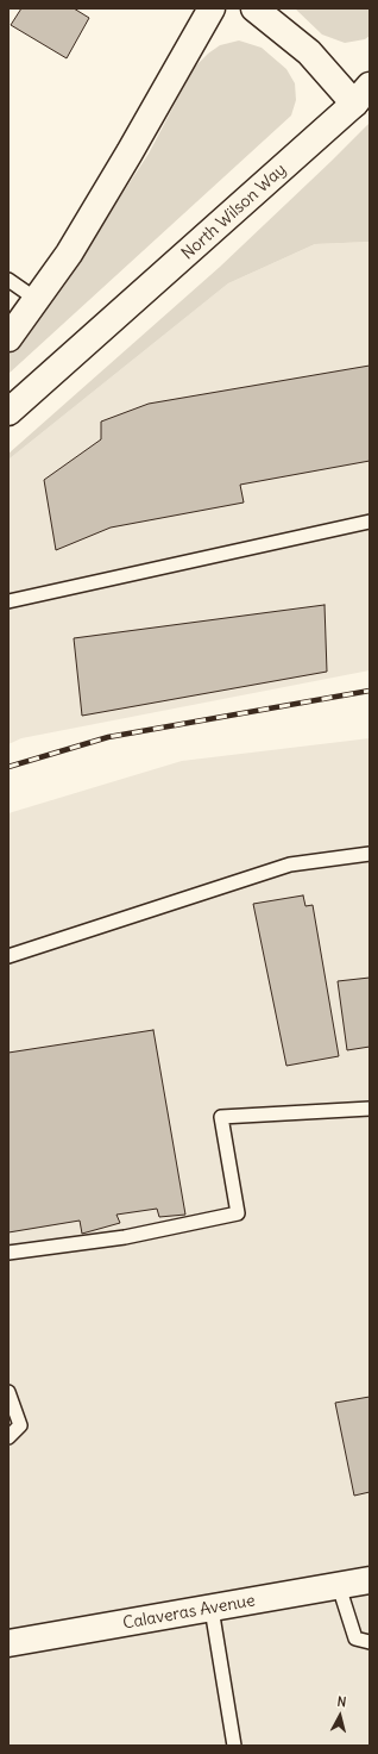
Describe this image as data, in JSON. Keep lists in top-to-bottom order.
{
  "streets": {
    "main road": ["North Wilson Way", "Calaveras Avenue"]
  },
  "north": "top"
}
